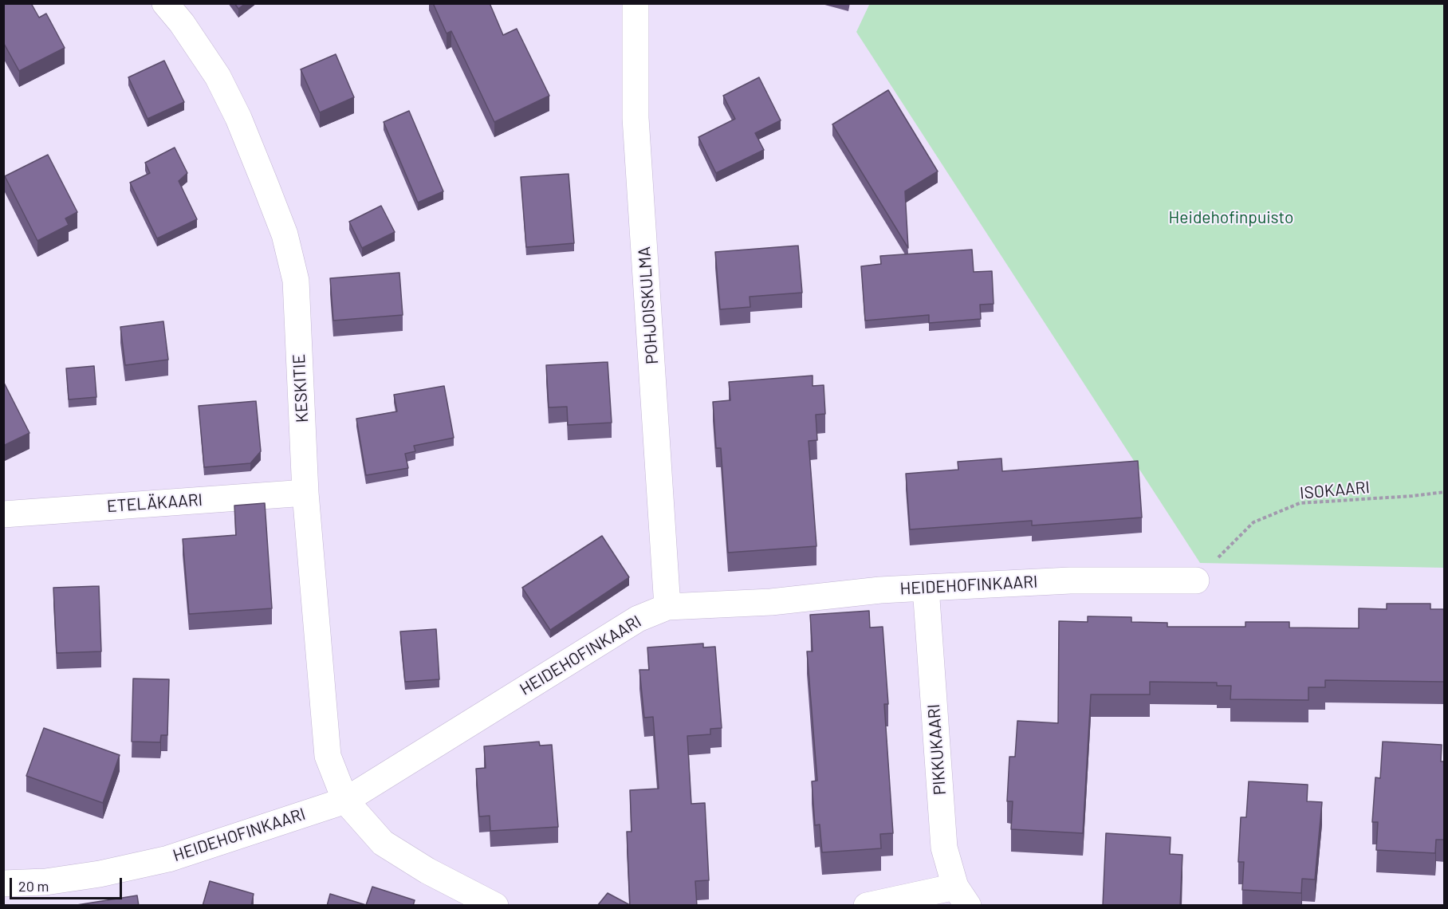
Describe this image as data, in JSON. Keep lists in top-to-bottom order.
{
  "streets": {
    "street": [
      "POHJOISKULMA",
      "KESKITIE",
      "ETELÄKAARI",
      "HEIDEHOFINKAARI",
      "PIKKUKAARI"
    ],
    "path": ["ISOKAARI"]
  },
  "crossings": [
    ["POHJOISKULMA", "HEIDEHOFINKAARI"],
    ["KESKITIE", "ETELÄKAARI"],
    ["KESKITIE", "HEIDEHOFINKAARI"],
    ["ISOKAARI", "HEIDEHOFINKAARI"],
    ["HEIDEHOFINKAARI", "PIKKUKAARI"]
  ],
  "parks": ["Heidehofinpuisto"],
  "scale_bar": "20 m"
}
